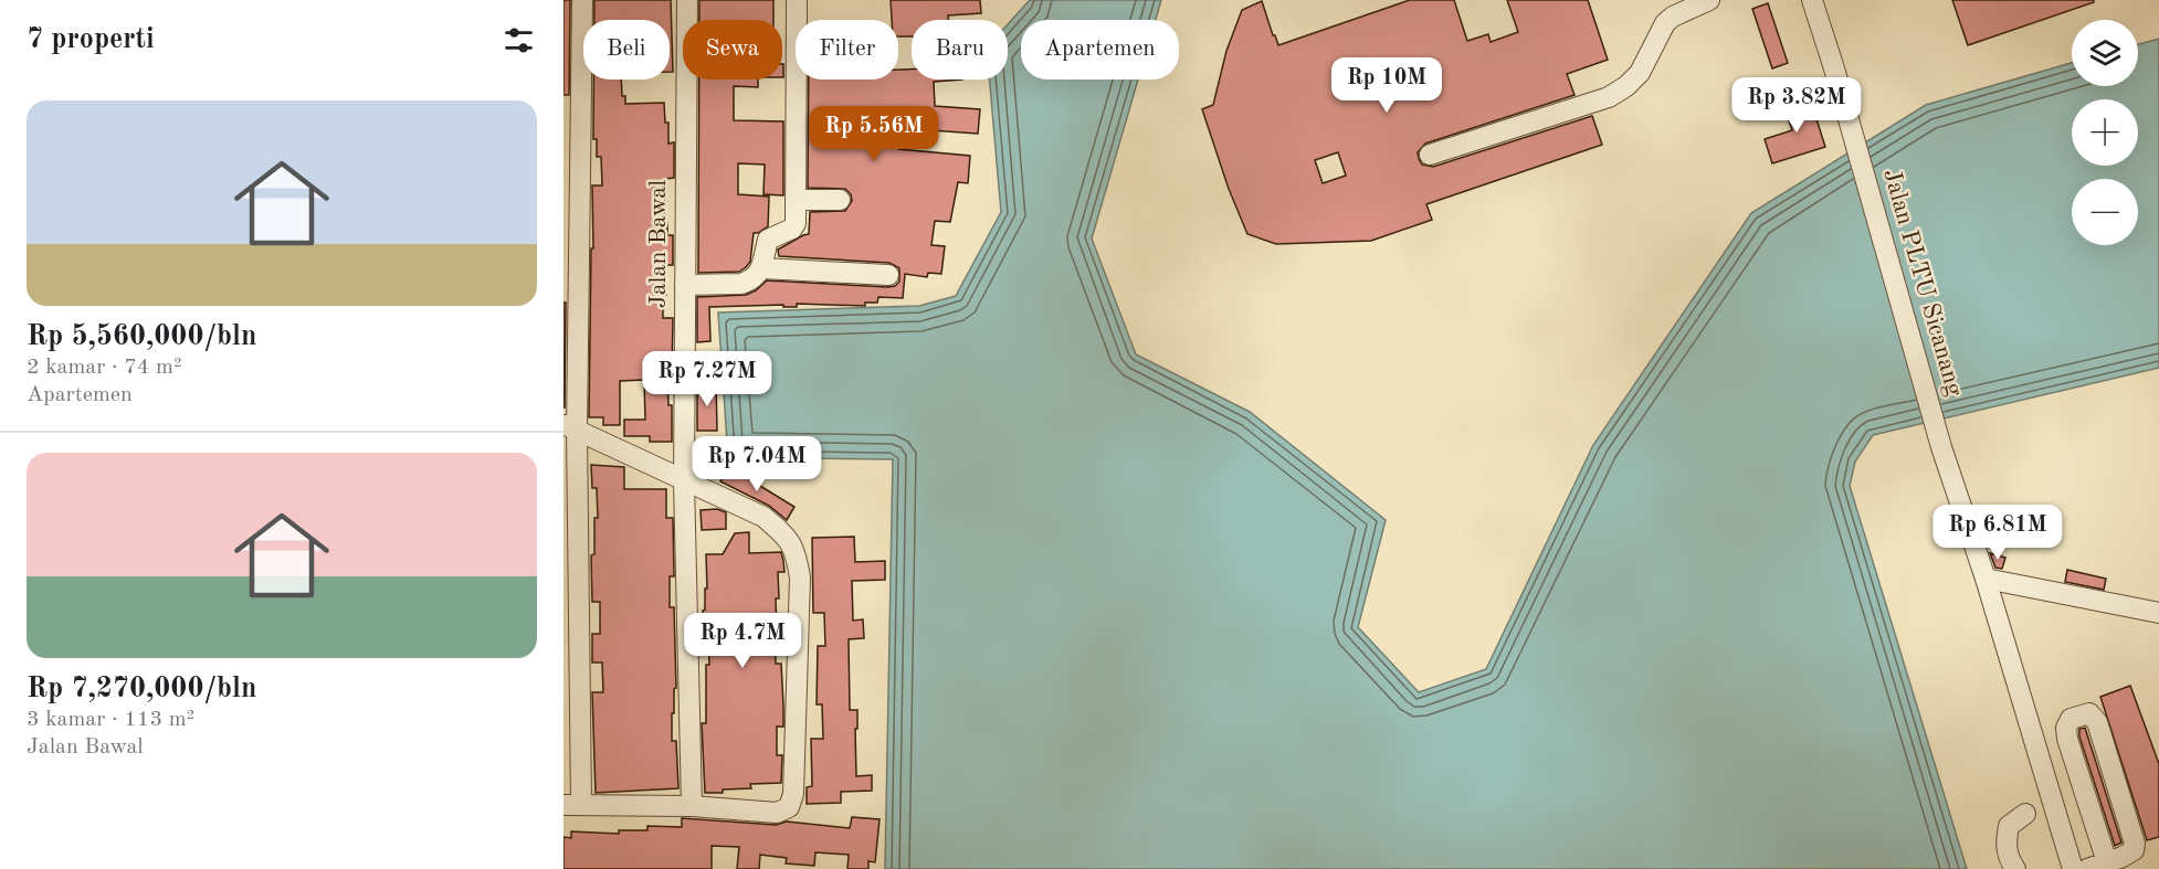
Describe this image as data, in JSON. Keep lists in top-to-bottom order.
{
  "streets": {
    "street": ["Jalan Bawal", "Jalan PLTU Sicanang"]
  },
  "page": {
    "heading": "7 properti",
    "map_buttons": ["+", "−"],
    "chip": [
      "Beli",
      "Sewa",
      "Filter",
      "Baru",
      "Apartemen"
    ],
    "price": [
      "Rp 10M",
      "Rp 3.82M",
      "Rp 5.56M",
      "Rp 7.27M",
      "Rp 7.04M",
      "Rp 6.81M",
      "Rp 4.7M"
    ],
    "list": [
      {
        "name": "Rp 5,560,000/bln",
        "note": "2 kamar · 74 m² · Apartemen"
      },
      {
        "name": "Rp 7,270,000/bln",
        "note": "3 kamar · 113 m² · Jalan Bawal"
      }
    ]
  }
}
